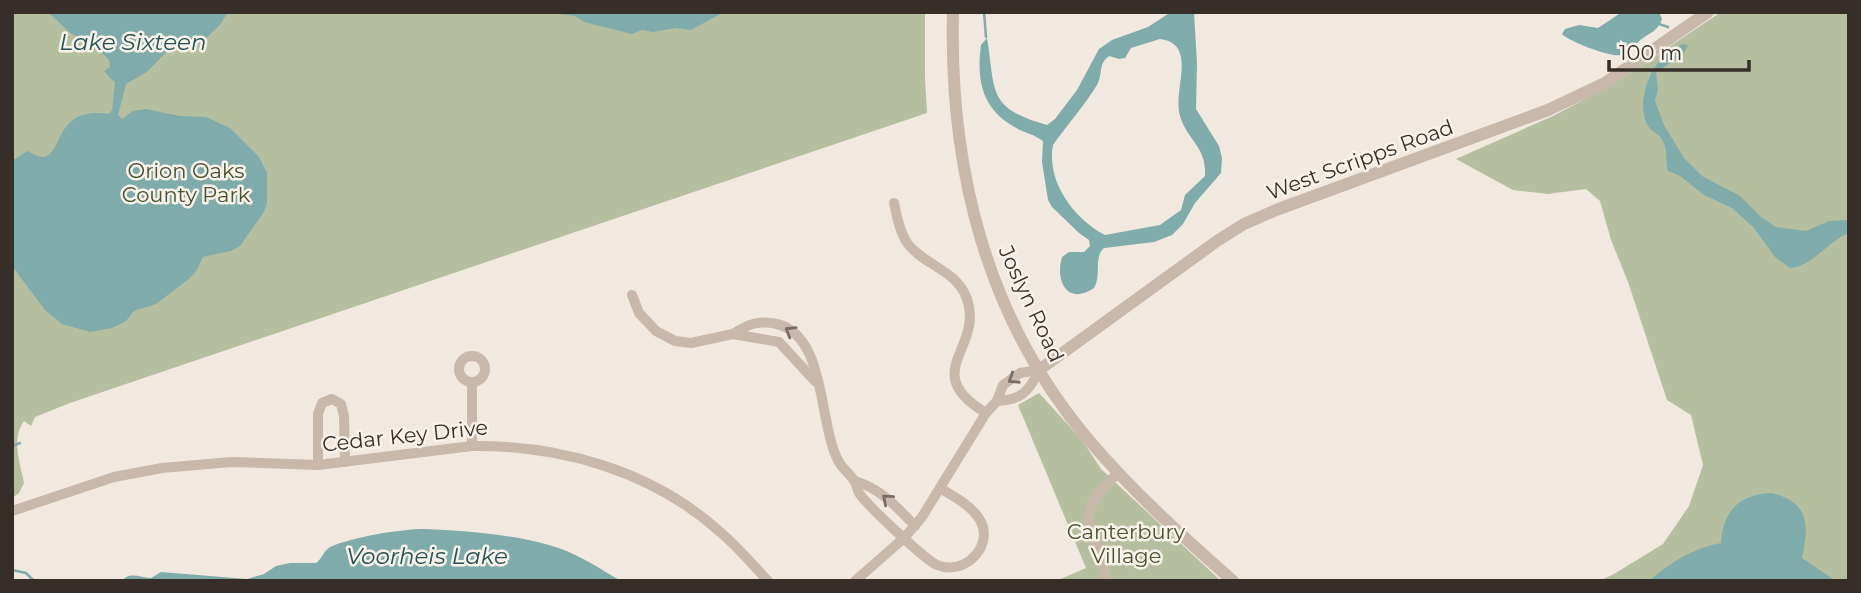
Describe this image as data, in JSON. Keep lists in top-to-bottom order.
{
  "streets": {
    "street": ["West Scripps Road", "Joslyn Road", "Cedar Key Drive"]
  },
  "crossings": [
    ["West Scripps Road", "Joslyn Road"]
  ],
  "water": ["Lake Sixteen", "Voorheis Lake"],
  "parks": ["Orion Oaks County Park", "Canterbury Village"],
  "scale_bar": "100 m"
}
